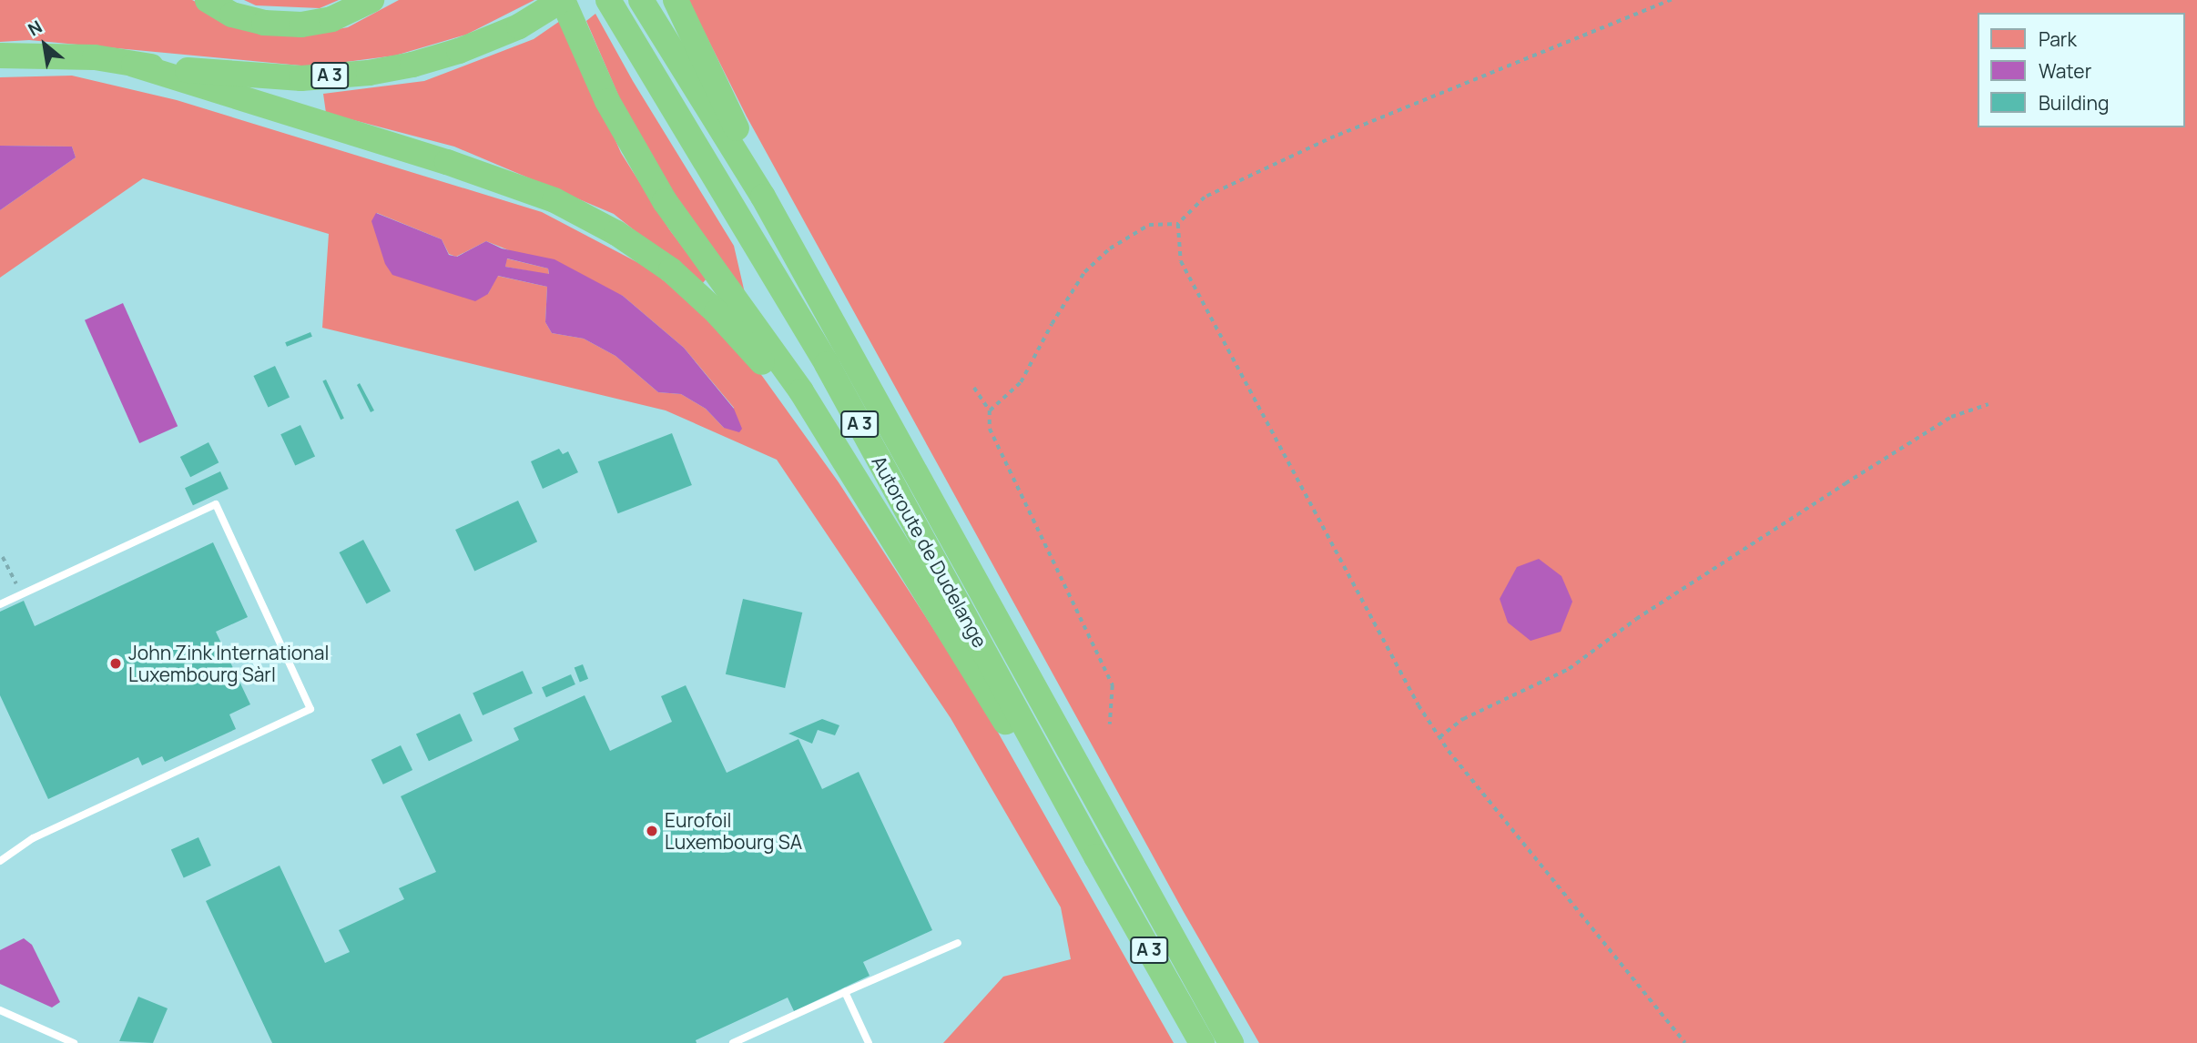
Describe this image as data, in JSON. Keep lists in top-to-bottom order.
{
  "streets": {
    "highway": ["A 3", "Autoroute de Dudelange"]
  },
  "crossings": [
    ["A 3", "Autoroute de Dudelange"]
  ],
  "places": ["John Zink International Luxembourg Sàrl", "Eurofoil Luxembourg SA"],
  "legend": ["Park", "Water", "Building"],
  "north": "top left"
}
